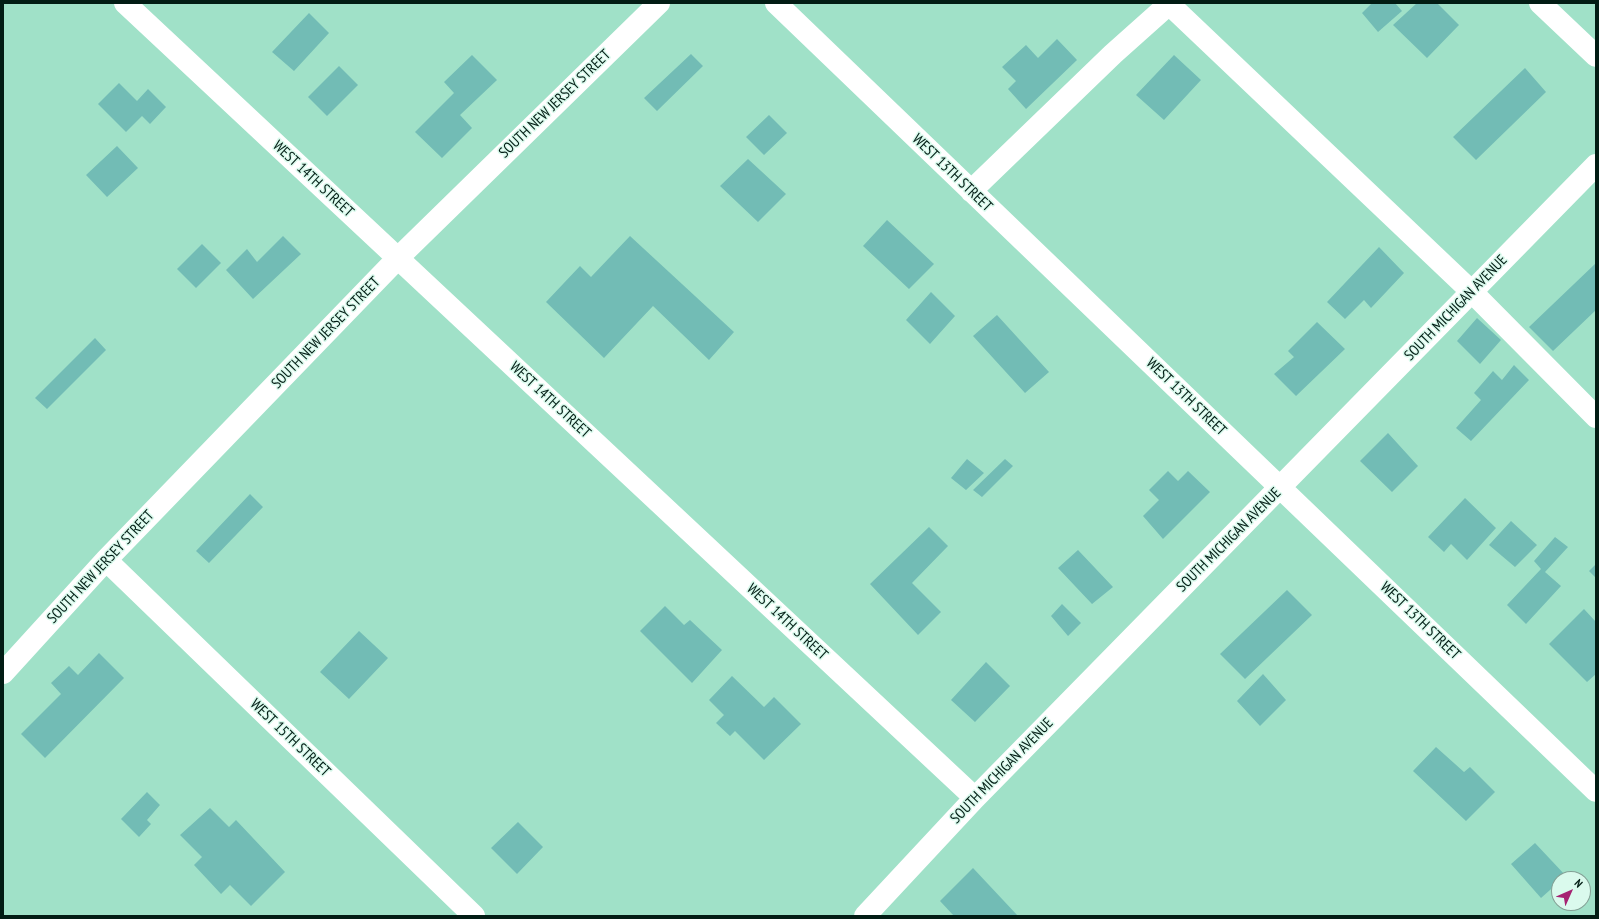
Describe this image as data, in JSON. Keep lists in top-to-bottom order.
{
  "streets": {
    "street": [
      "SOUTH NEW JERSEY STREET",
      "WEST 13TH STREET",
      "WEST 14TH STREET",
      "SOUTH MICHIGAN AVENUE",
      "WEST 15TH STREET"
    ]
  },
  "crossings": [
    ["SOUTH NEW JERSEY STREET", "WEST 14TH STREET"],
    ["SOUTH NEW JERSEY STREET", "WEST 15TH STREET"],
    ["WEST 13TH STREET", "SOUTH MICHIGAN AVENUE"],
    ["WEST 14TH STREET", "SOUTH MICHIGAN AVENUE"]
  ],
  "north": "top right"
}
